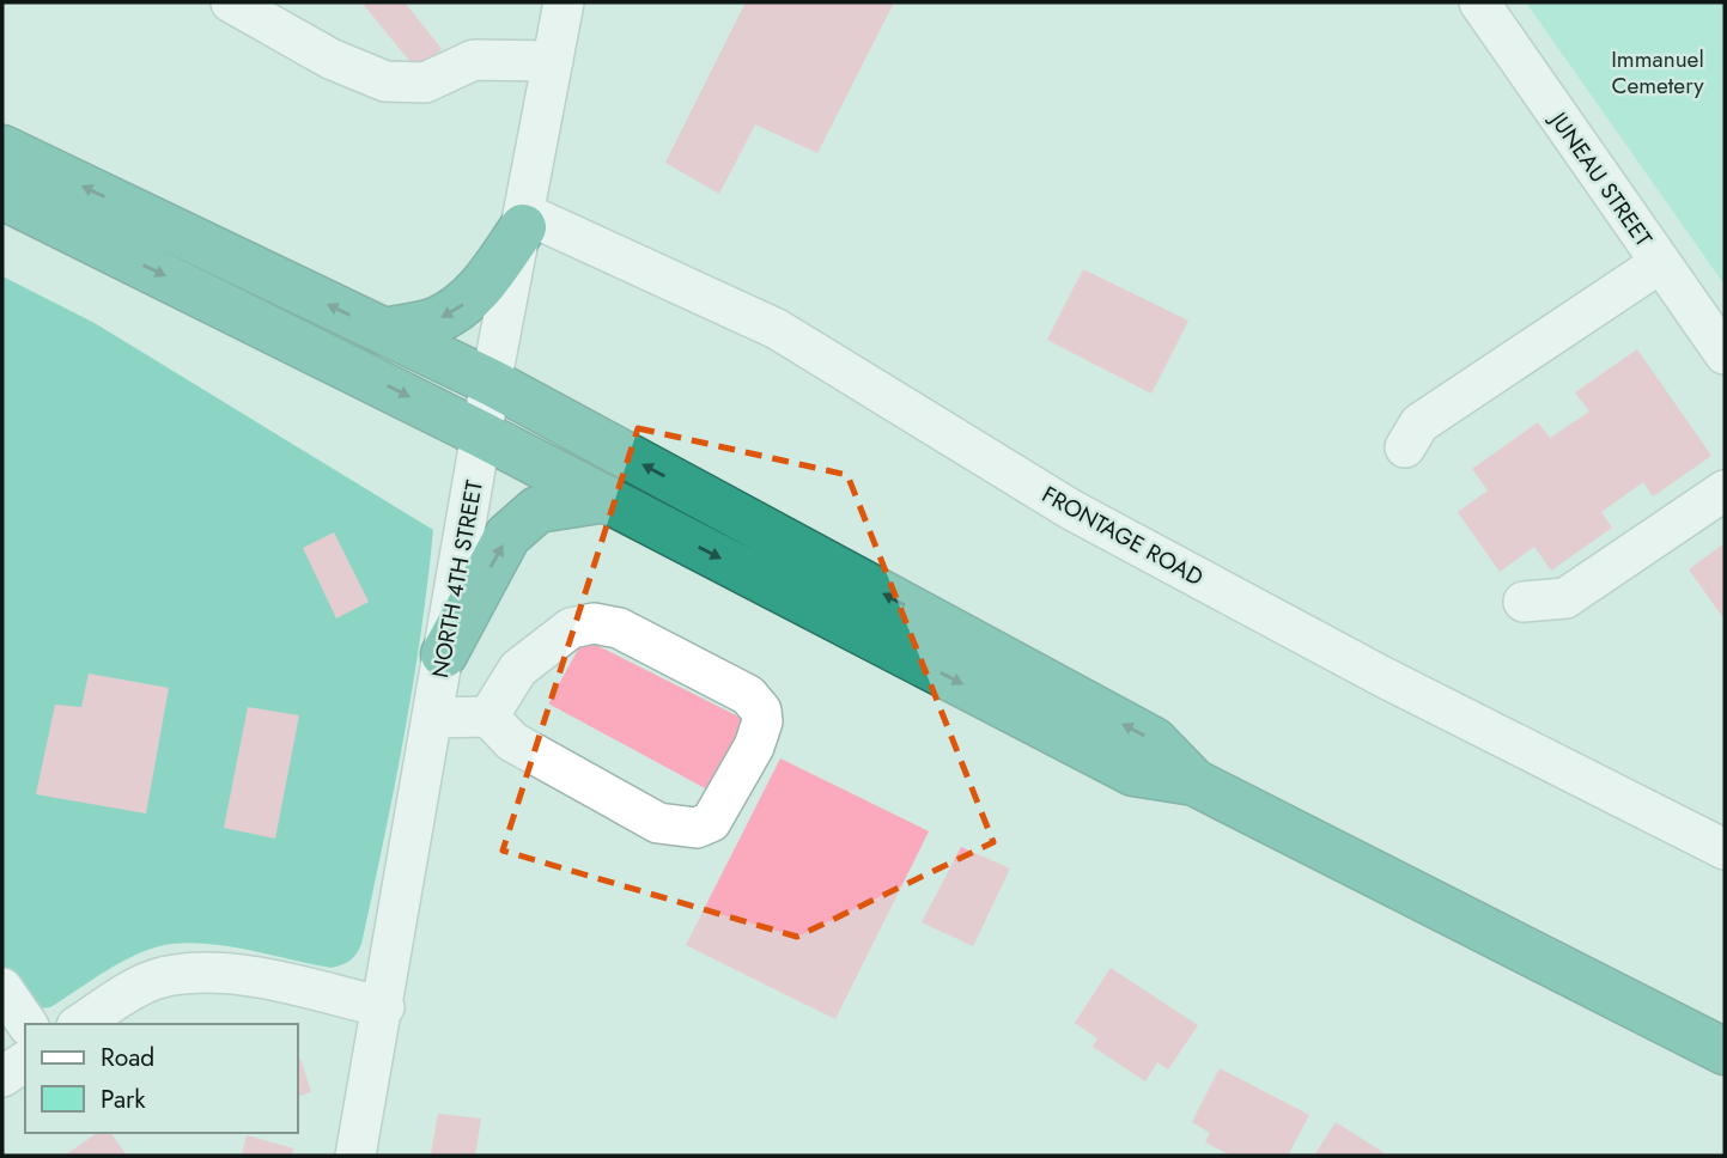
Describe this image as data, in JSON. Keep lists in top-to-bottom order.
{
  "streets": {
    "street": ["JUNEAU STREET", "FRONTAGE ROAD", "NORTH 4TH STREET"]
  },
  "crossings": [
    ["FRONTAGE ROAD", "NORTH 4TH STREET"]
  ],
  "parks": ["Immanuel Cemetery"],
  "legend": ["Road", "Park"]
}
